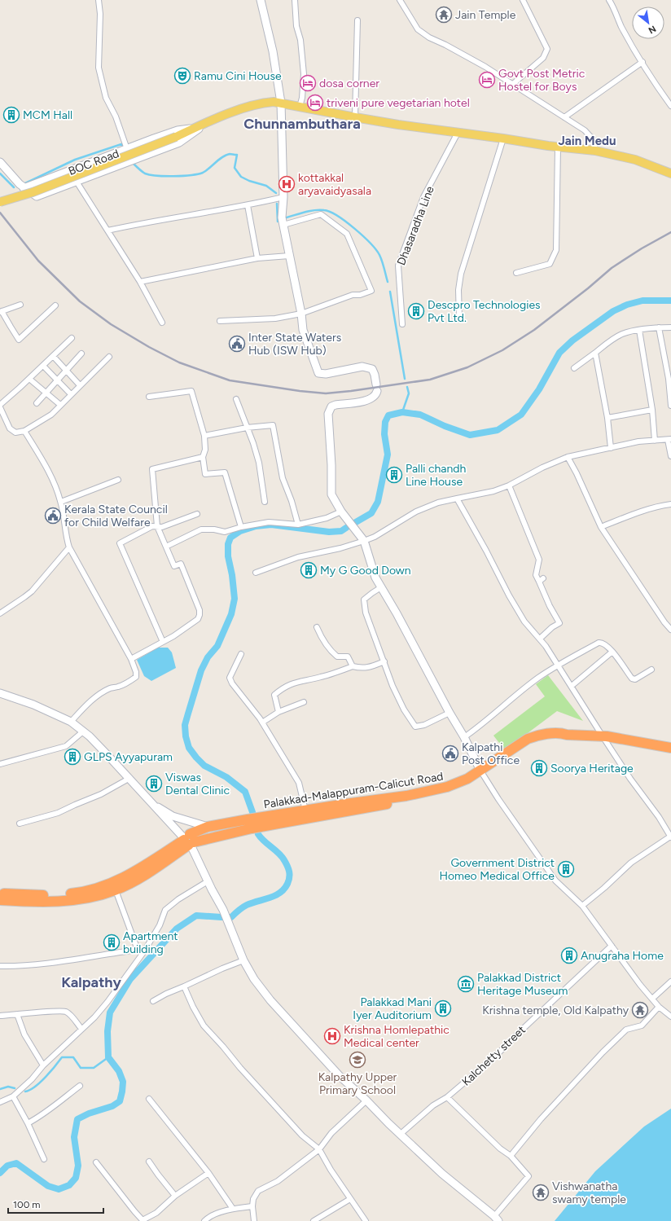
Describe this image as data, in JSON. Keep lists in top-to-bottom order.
{
  "streets": {
    "highway": ["Palakkad-Malappuram-Calicut Road"],
    "street": ["BOC Road", "Dhasaradha Line", "Kalchetty street"]
  },
  "districts": ["Chunnambuthara", "Jain Medu", "Kalpathy"],
  "places": {
    "temple": ["Jain Temple", "Krishna temple, Old Kalpathy", "Vishwanatha swamy temple"],
    "theatre": ["Ramu Cini House"],
    "hotel": ["Govt Post Metric Hostel for Boys", "dosa corner", "triveni pure vegetarian hotel"],
    "building": [
      "MCM Hall",
      "Descpro Technologies Pvt Ltd.",
      "Palli chandh Line House",
      "My G Good Down",
      "GLPS Ayyapuram",
      "Soorya Heritage",
      "Viswas Dental Clinic",
      "Government District Homeo Medical Office",
      "Apartment building",
      "Anugraha Home",
      "Palakkad Mani Iyer Auditorium"
    ],
    "hospital": ["kottakkal aryavaidyasala", "Krishna Homlepathic Medical center"],
    "public building": ["Inter State Waters Hub (ISW Hub)", "Kerala State Council for Child Welfare", "Kalpathi Post Office"],
    "museum": ["Palakkad District Heritage Museum"],
    "school or university": ["Kalpathy Upper Primary School"]
  },
  "scale_bar": "100 m",
  "north": "bottom right"
}
